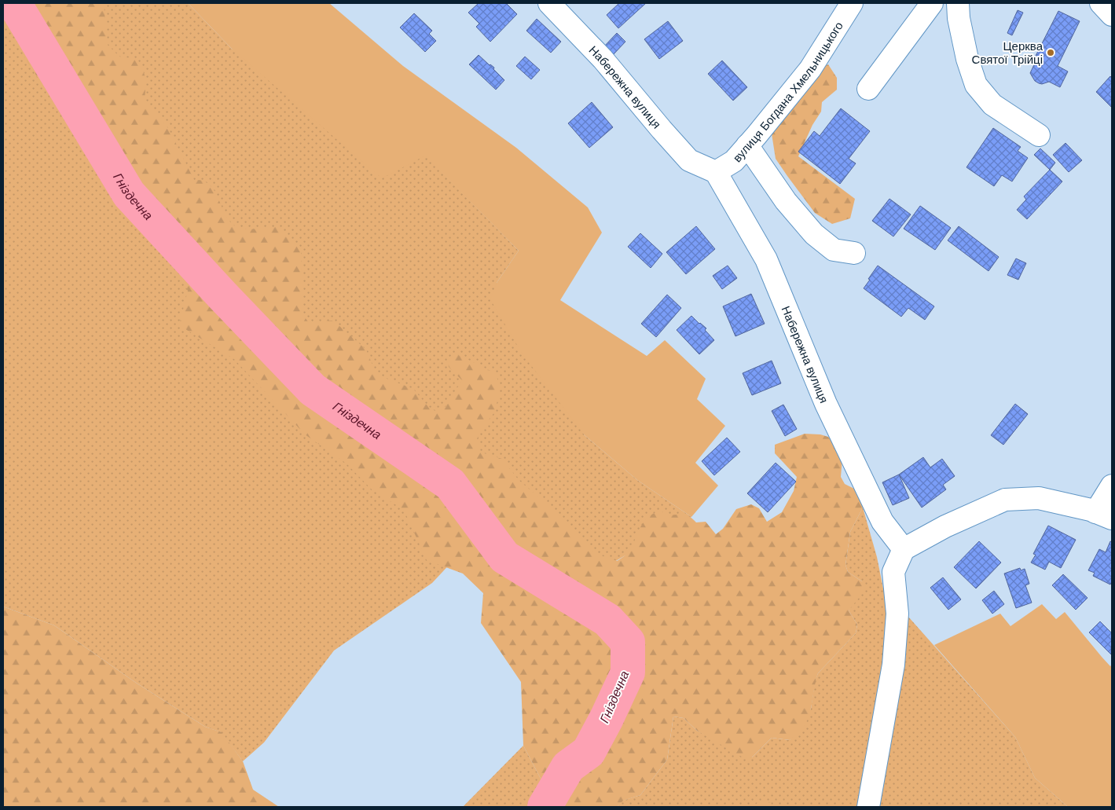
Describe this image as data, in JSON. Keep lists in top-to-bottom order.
{
  "streets": {
    "street": ["Набережна вулиця", "вулиця Богдана Хмельницького"]
  },
  "crossings": [
    ["Набережна вулиця", "вулиця Богдана Хмельницького"]
  ],
  "water": ["Гніздечна"],
  "places": ["Церква Святої Трійці"]
}
